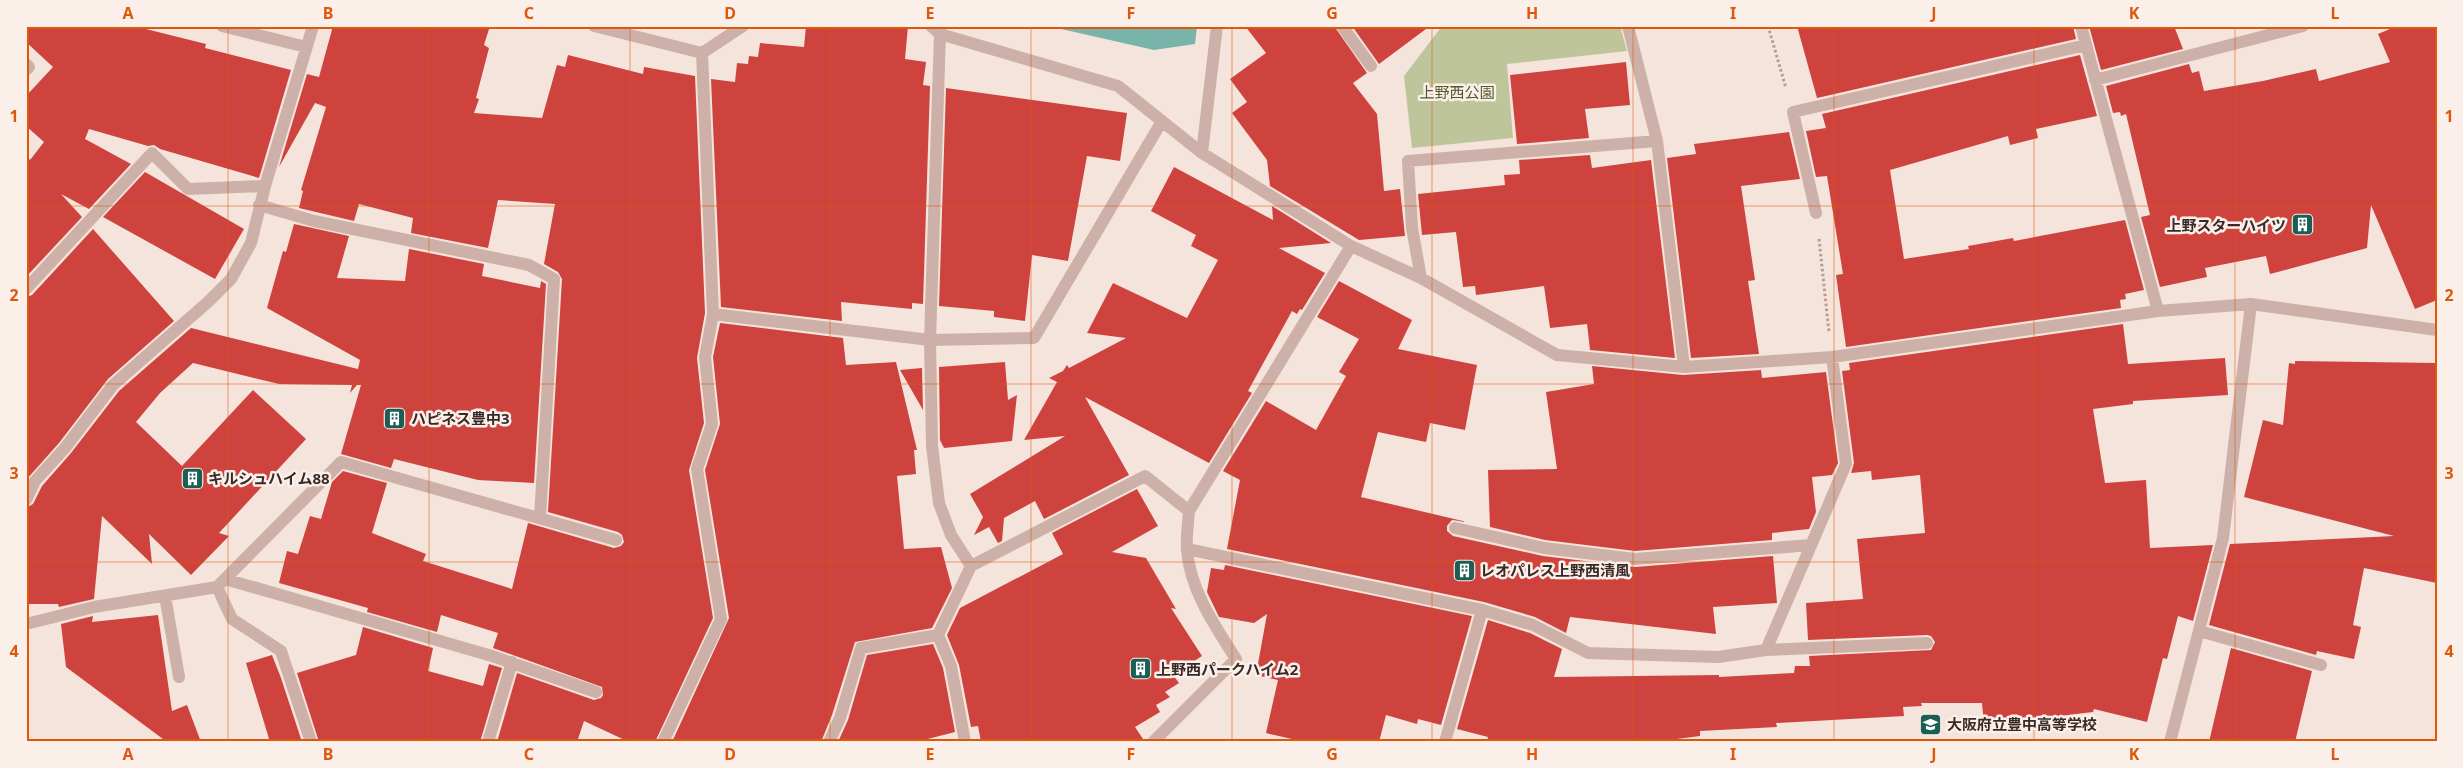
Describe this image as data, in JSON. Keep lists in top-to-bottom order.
{
  "parks": ["上野西公園"],
  "places": {
    "building": [
      "上野スターハイツ",
      "ハピネス豊中3",
      "キルシュハイム88",
      "レオパレス上野西清風",
      "上野西パークハイム2"
    ],
    "school or university": ["大阪府立豊中高等学校"]
  },
  "grid": {
    "columns": [
      "A",
      "B",
      "C",
      "D",
      "E",
      "F",
      "G",
      "H",
      "I",
      "J",
      "K",
      "L"
    ],
    "rows": [
      "1",
      "2",
      "3",
      "4"
    ]
  }
}
